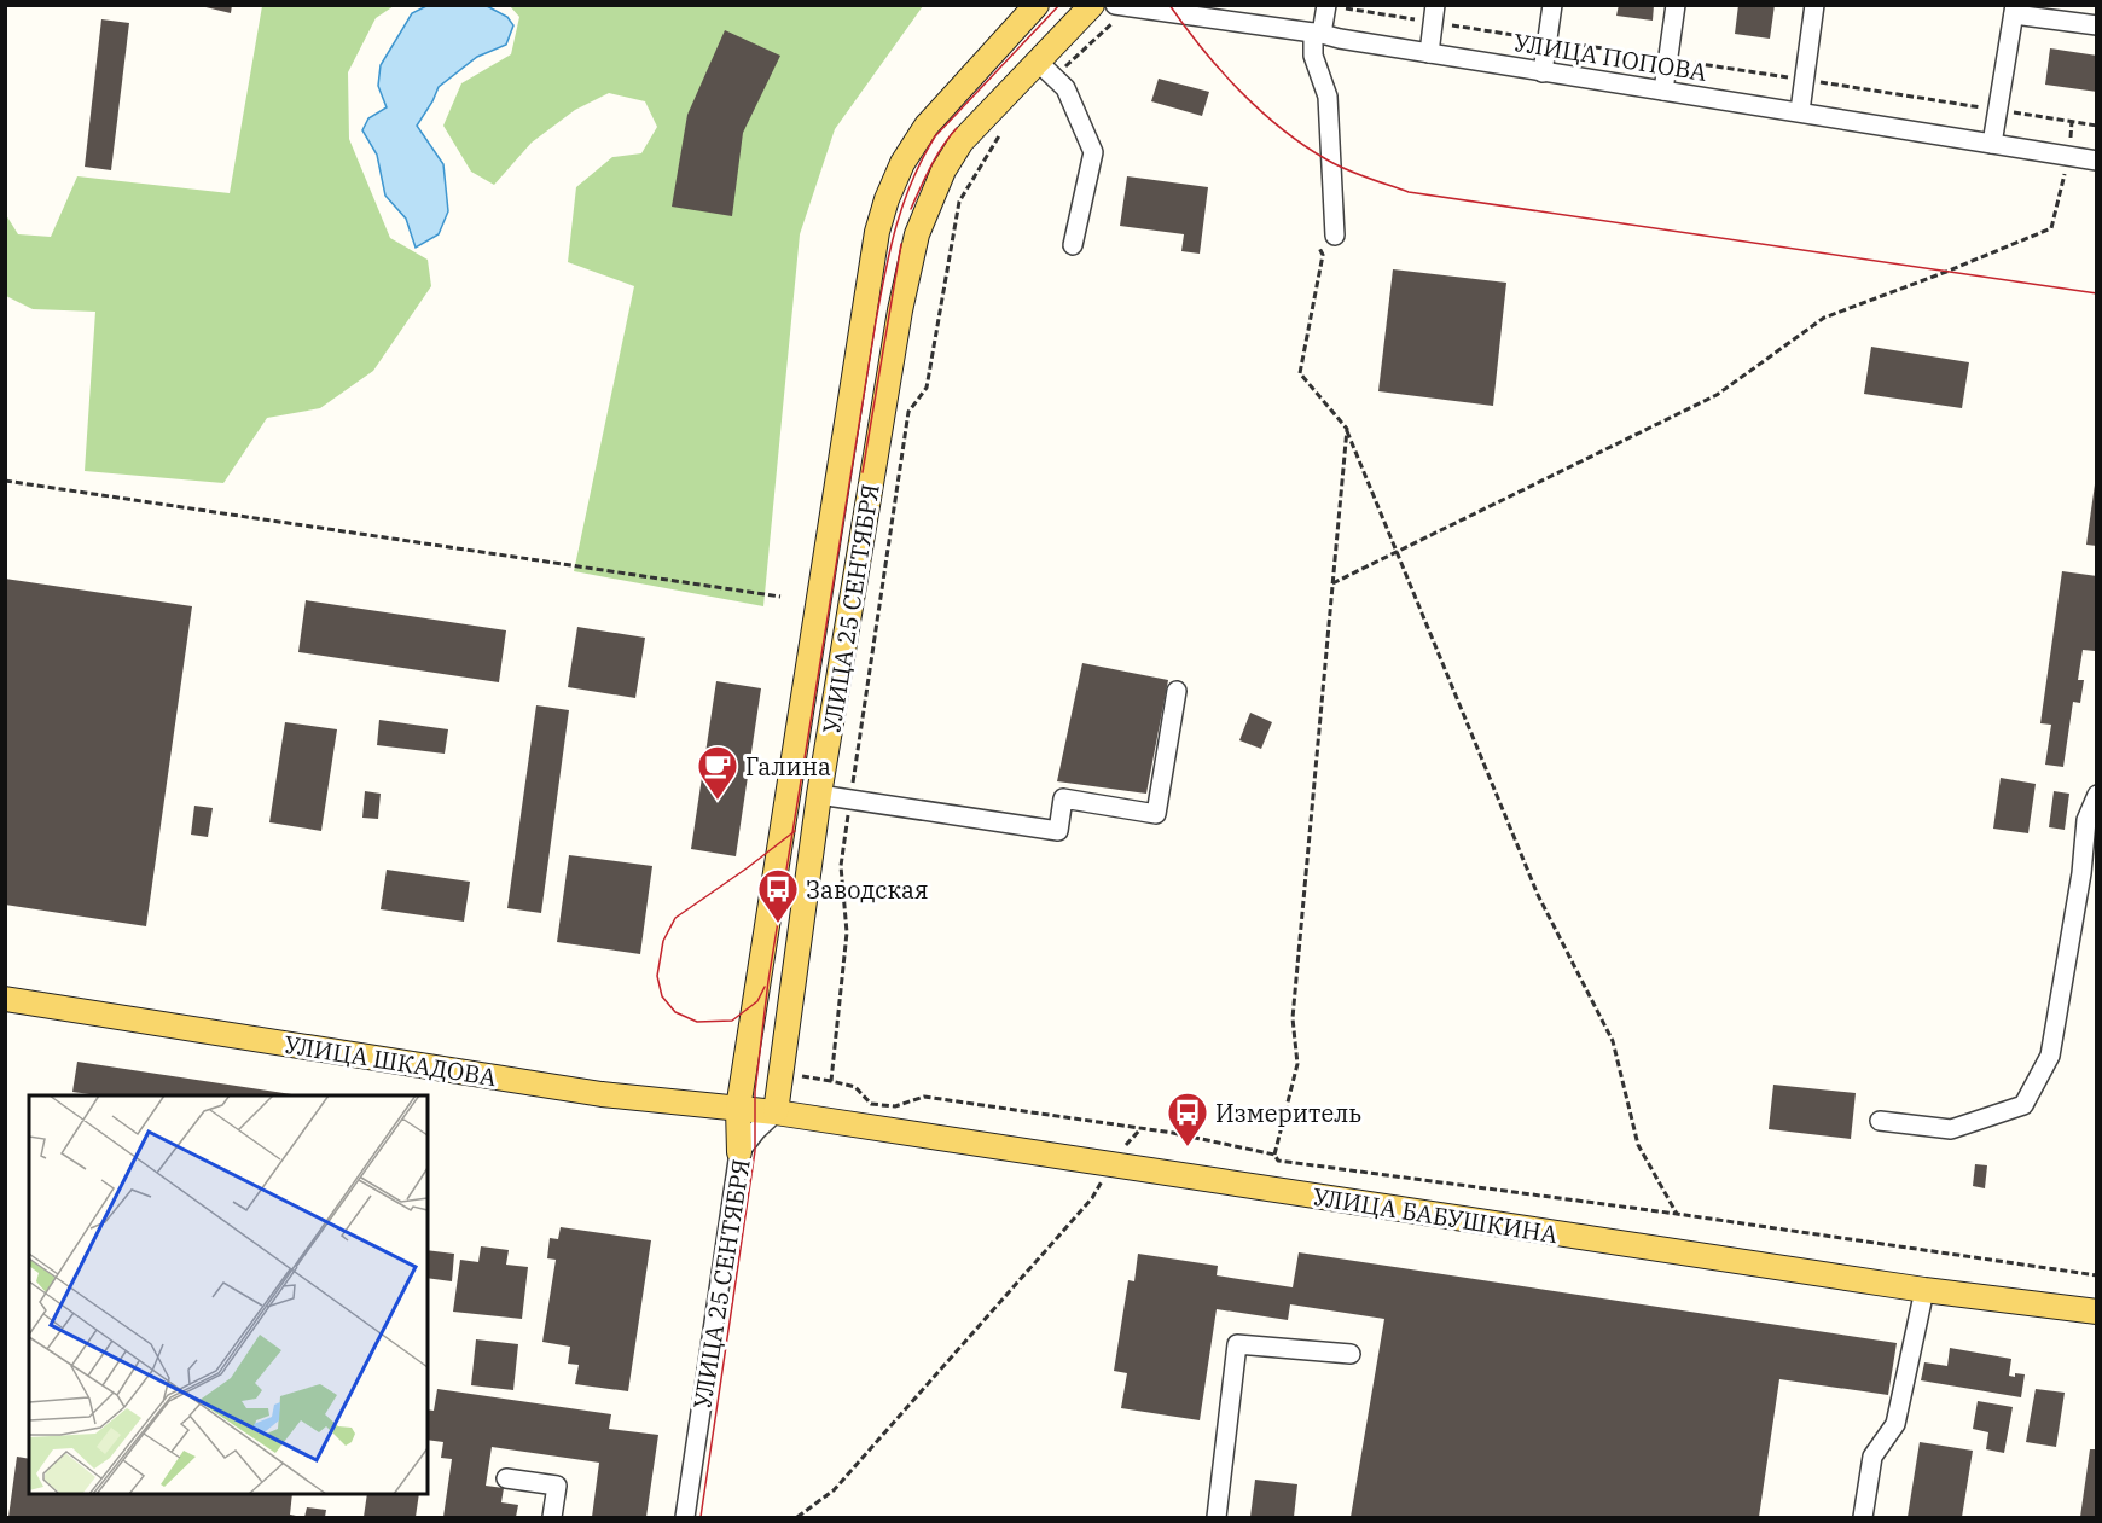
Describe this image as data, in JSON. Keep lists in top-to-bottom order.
{
  "streets": {
    "main road": ["УЛИЦА 25 СЕНТЯБРЯ", "УЛИЦА ШКАДОВА", "УЛИЦА БАБУШКИНА"],
    "street": ["УЛИЦА ПОПОВА"]
  },
  "crossings": [
    ["УЛИЦА 25 СЕНТЯБРЯ", "УЛИЦА ШКАДОВА"],
    ["УЛИЦА 25 СЕНТЯБРЯ", "УЛИЦА БАБУШКИНА"],
    ["УЛИЦА ШКАДОВА", "УЛИЦА БАБУШКИНА"]
  ],
  "places": {
    "cafe": ["Галина"],
    "bus stop": ["Заводская", "Измеритель"]
  }
}
